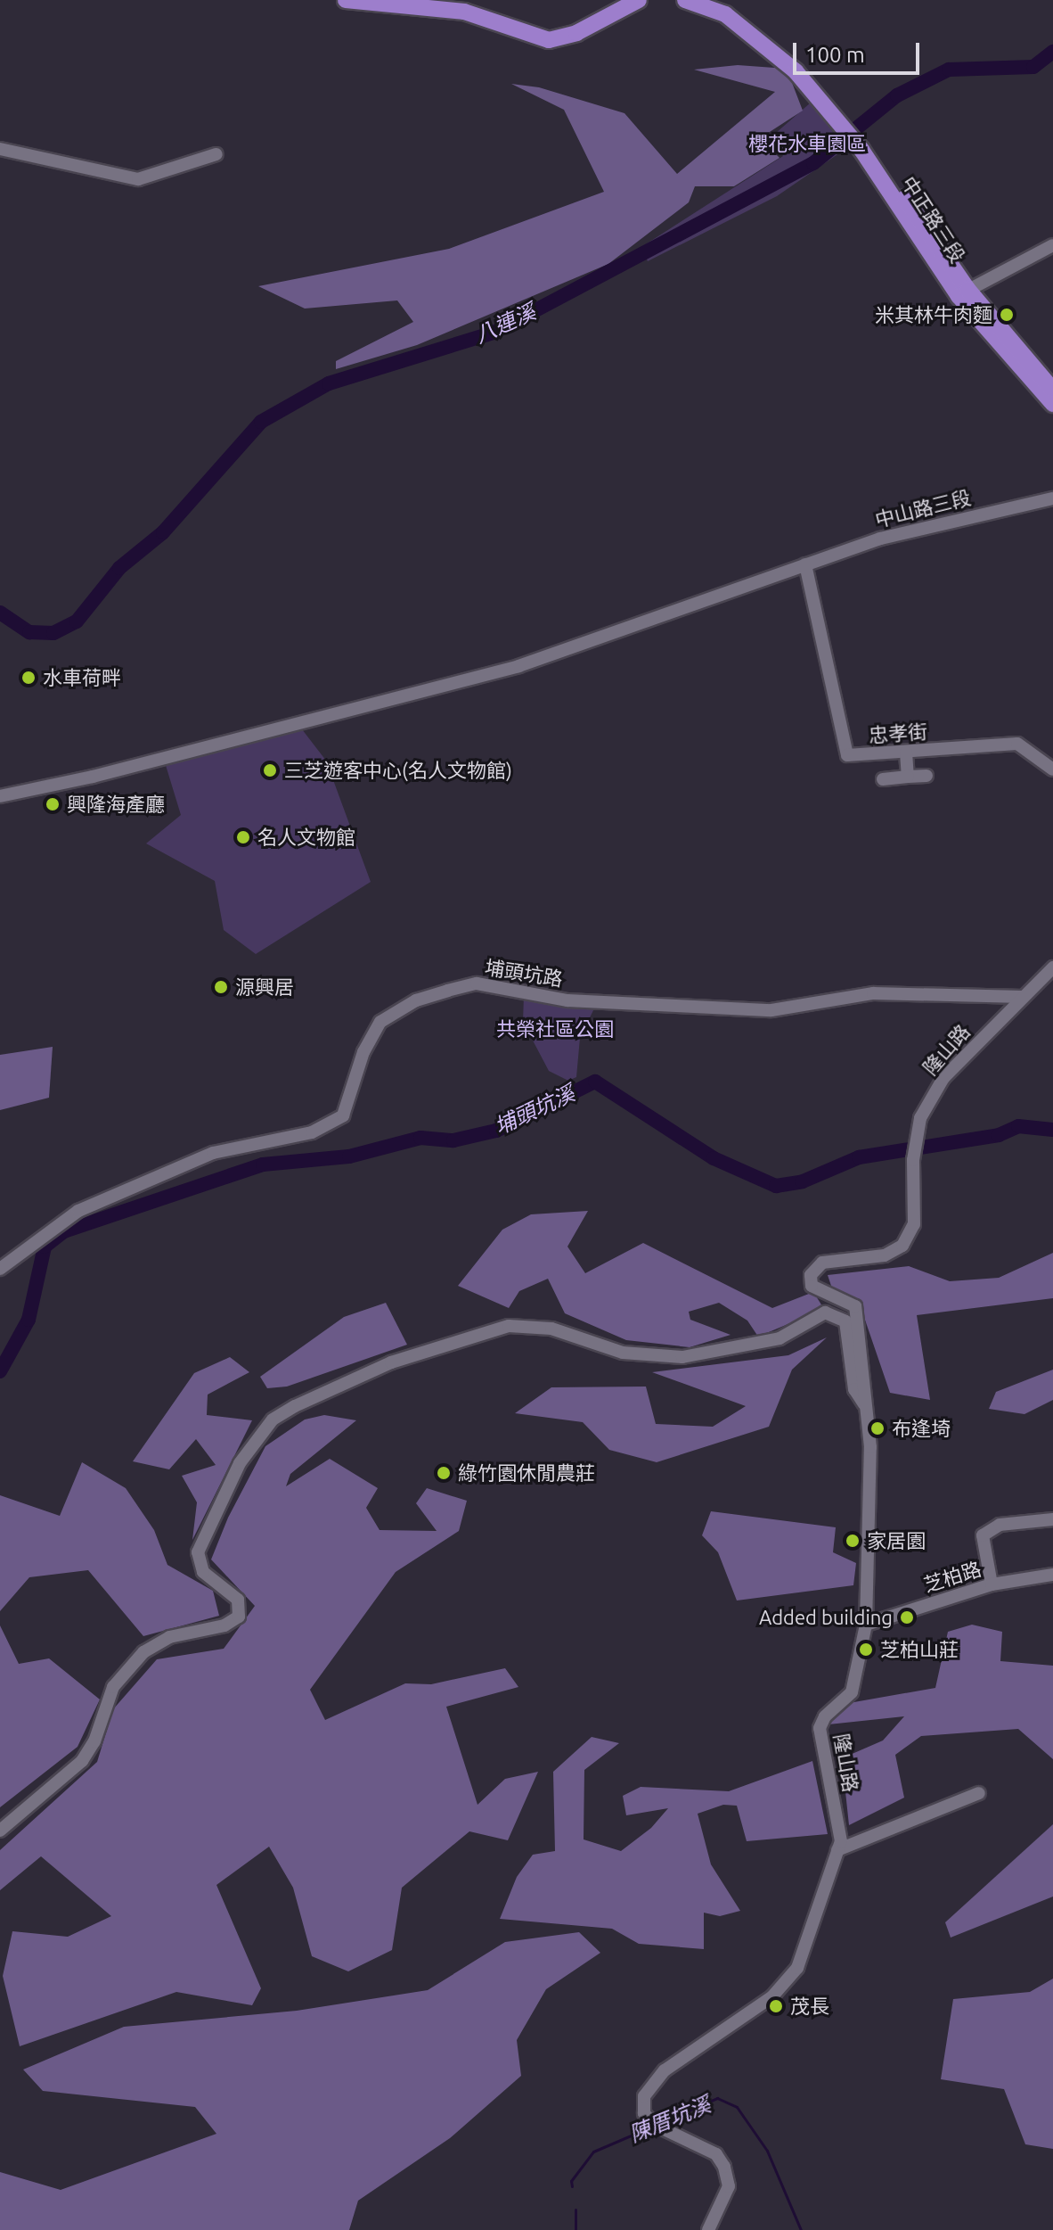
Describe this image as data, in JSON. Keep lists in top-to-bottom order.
{
  "streets": {
    "main road": ["中正路三段"],
    "street": [
      "中山路三段",
      "忠孝街",
      "埔頭坑路",
      "隆山路",
      "芝柏路"
    ]
  },
  "crossings": [
    ["中山路三段", "忠孝街"],
    ["埔頭坑路", "隆山路"],
    ["隆山路", "芝柏路"]
  ],
  "water": ["八連溪", "埔頭坑溪", "陳厝坑溪"],
  "parks": ["櫻花水車園區", "共榮社區公園"],
  "places": [
    "米其林牛肉麵",
    "水車荷畔",
    "三芝遊客中心(名人文物館)",
    "興隆海產廳",
    "名人文物館",
    "源興居",
    "布逢埼",
    "綠竹園休閒農莊",
    "家居園",
    "Added building",
    "芝柏山莊",
    "茂長"
  ],
  "scale_bar": "100 m"
}
